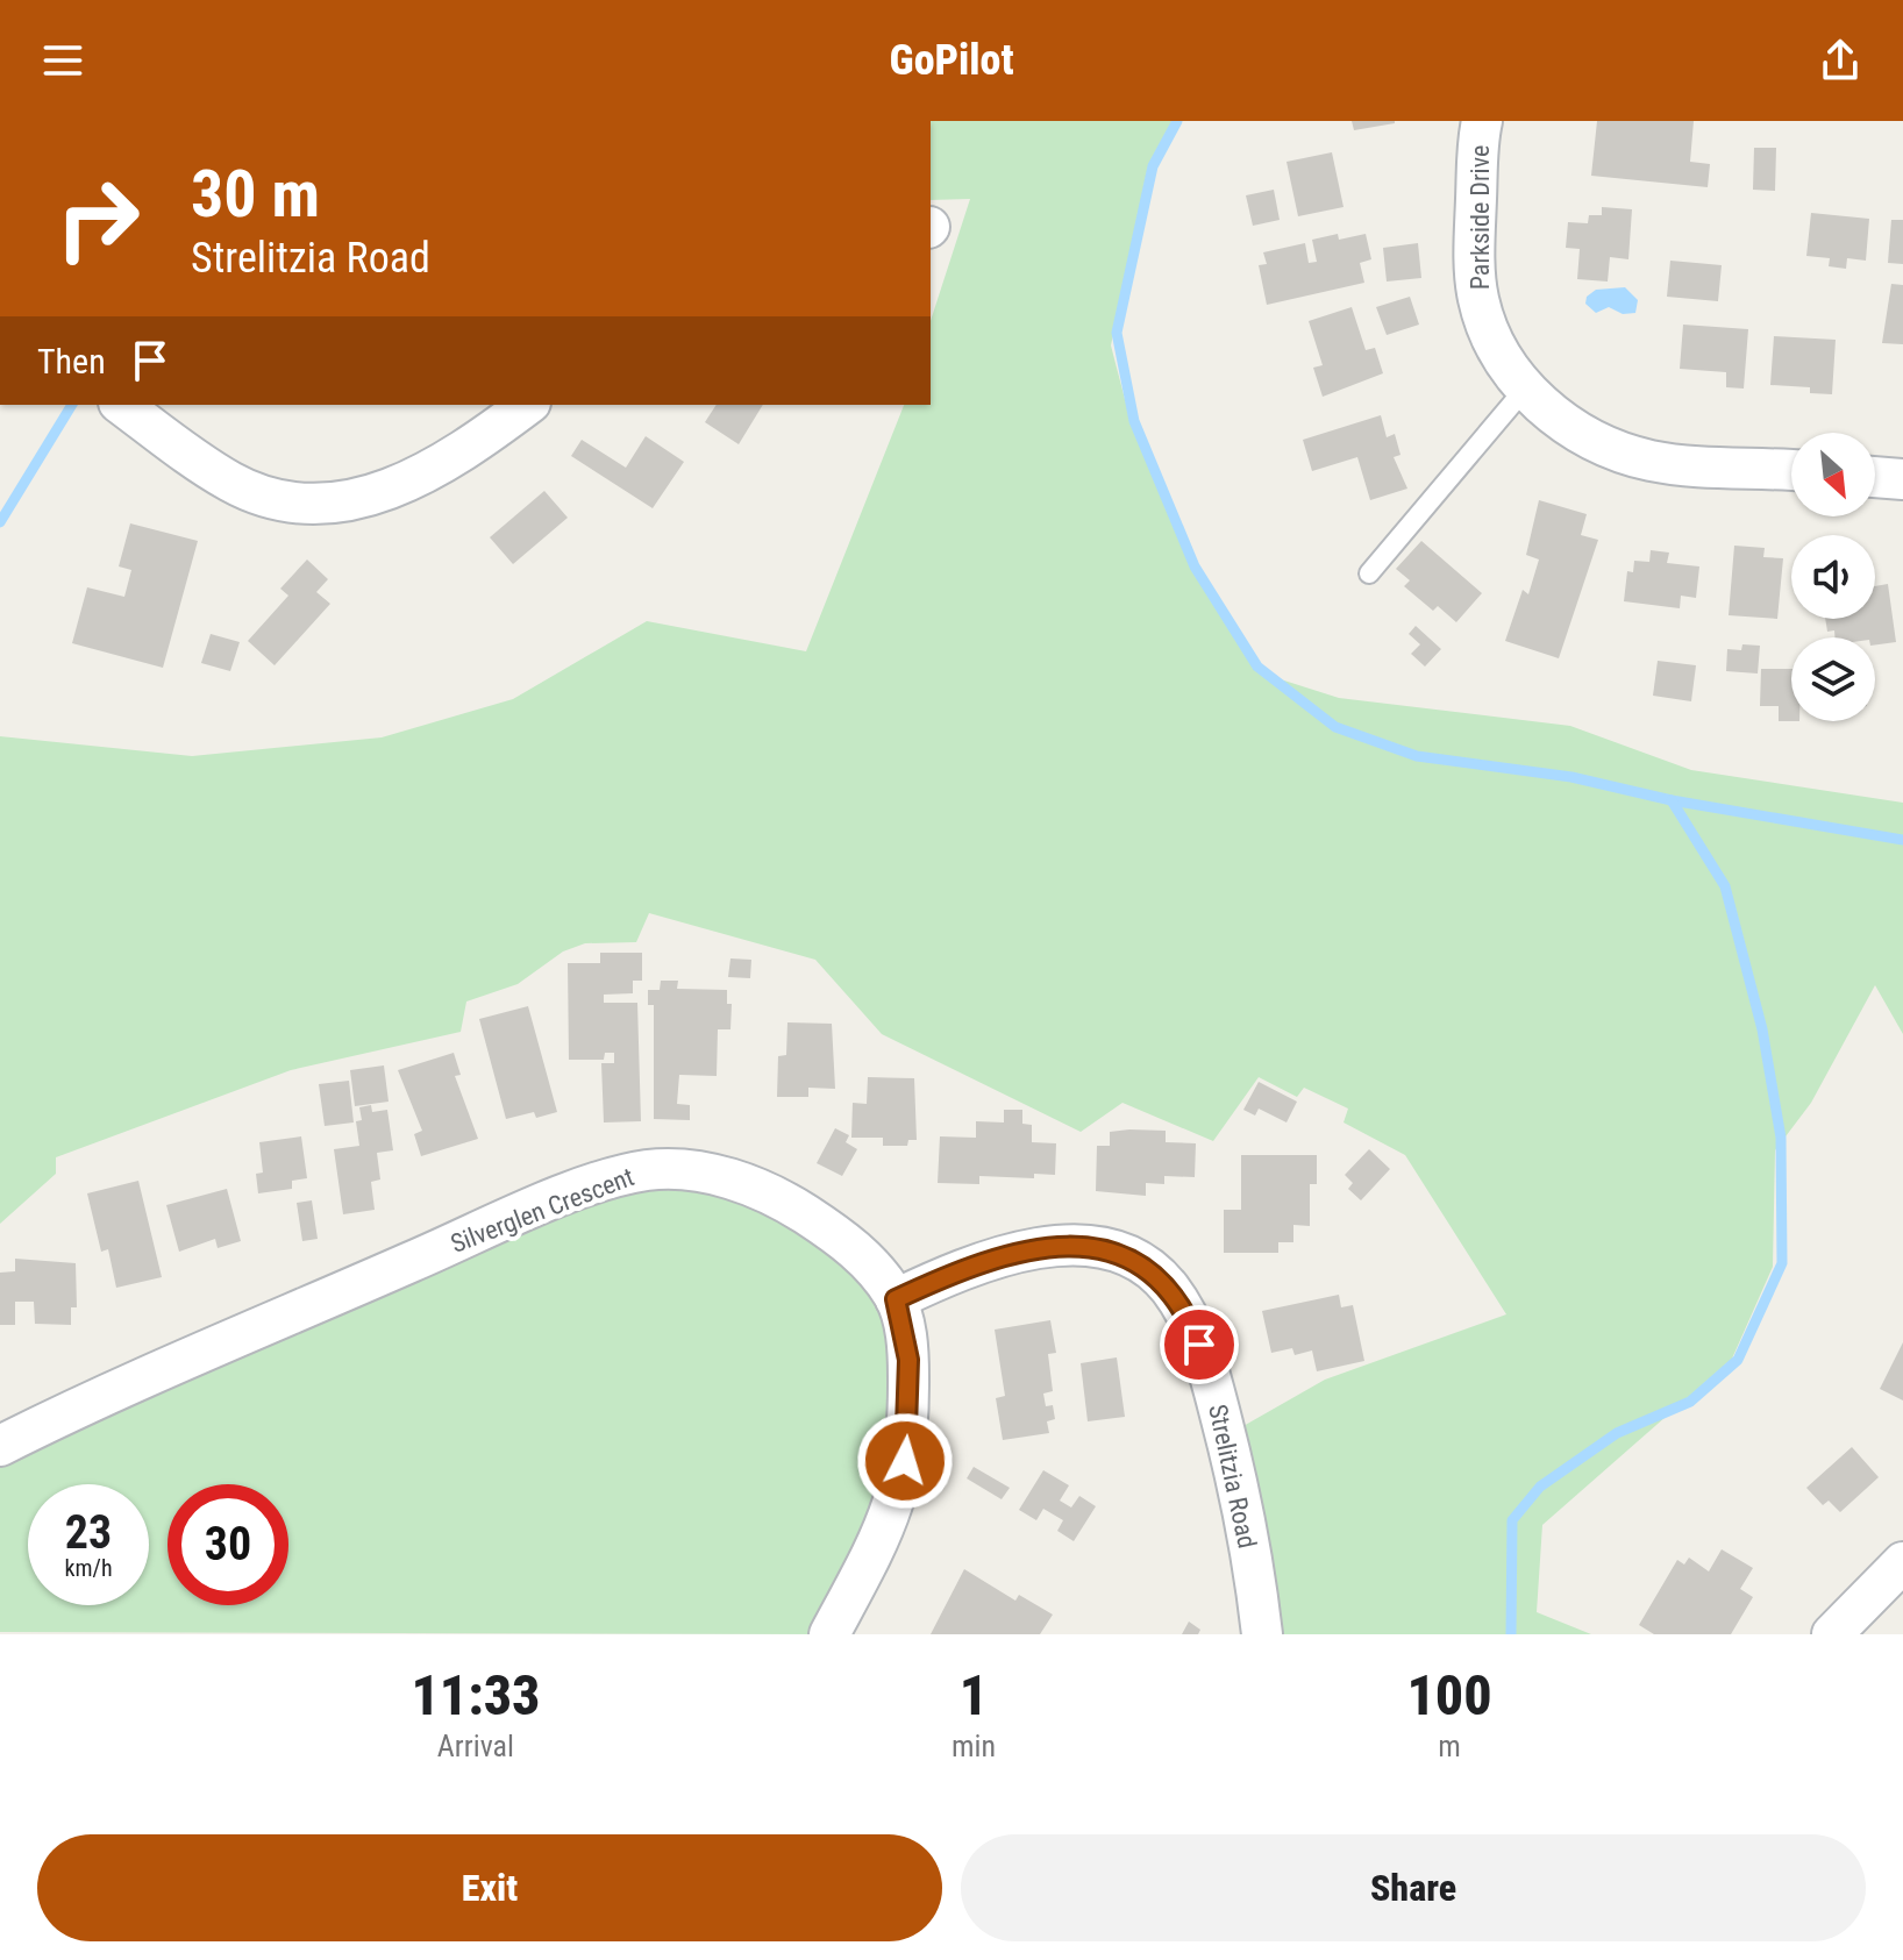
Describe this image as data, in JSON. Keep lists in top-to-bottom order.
{
  "streets": {
    "street": ["Parkside Drive", "Silverglen Crescent", "Strelitzia Road"]
  },
  "crossings": [
    ["Silverglen Crescent", "Strelitzia Road"]
  ],
  "north": "bottom right",
  "page": {
    "header": "GoPilot",
    "turn": ["30 m", "Strelitzia Road"],
    "then": "Then",
    "speed": "23 km/h",
    "limit": "30",
    "eta": [
      "11:33",
      "Arrival",
      "1",
      "min",
      "100",
      "m"
    ],
    "buttons": ["Exit", "Share"]
  }
}
